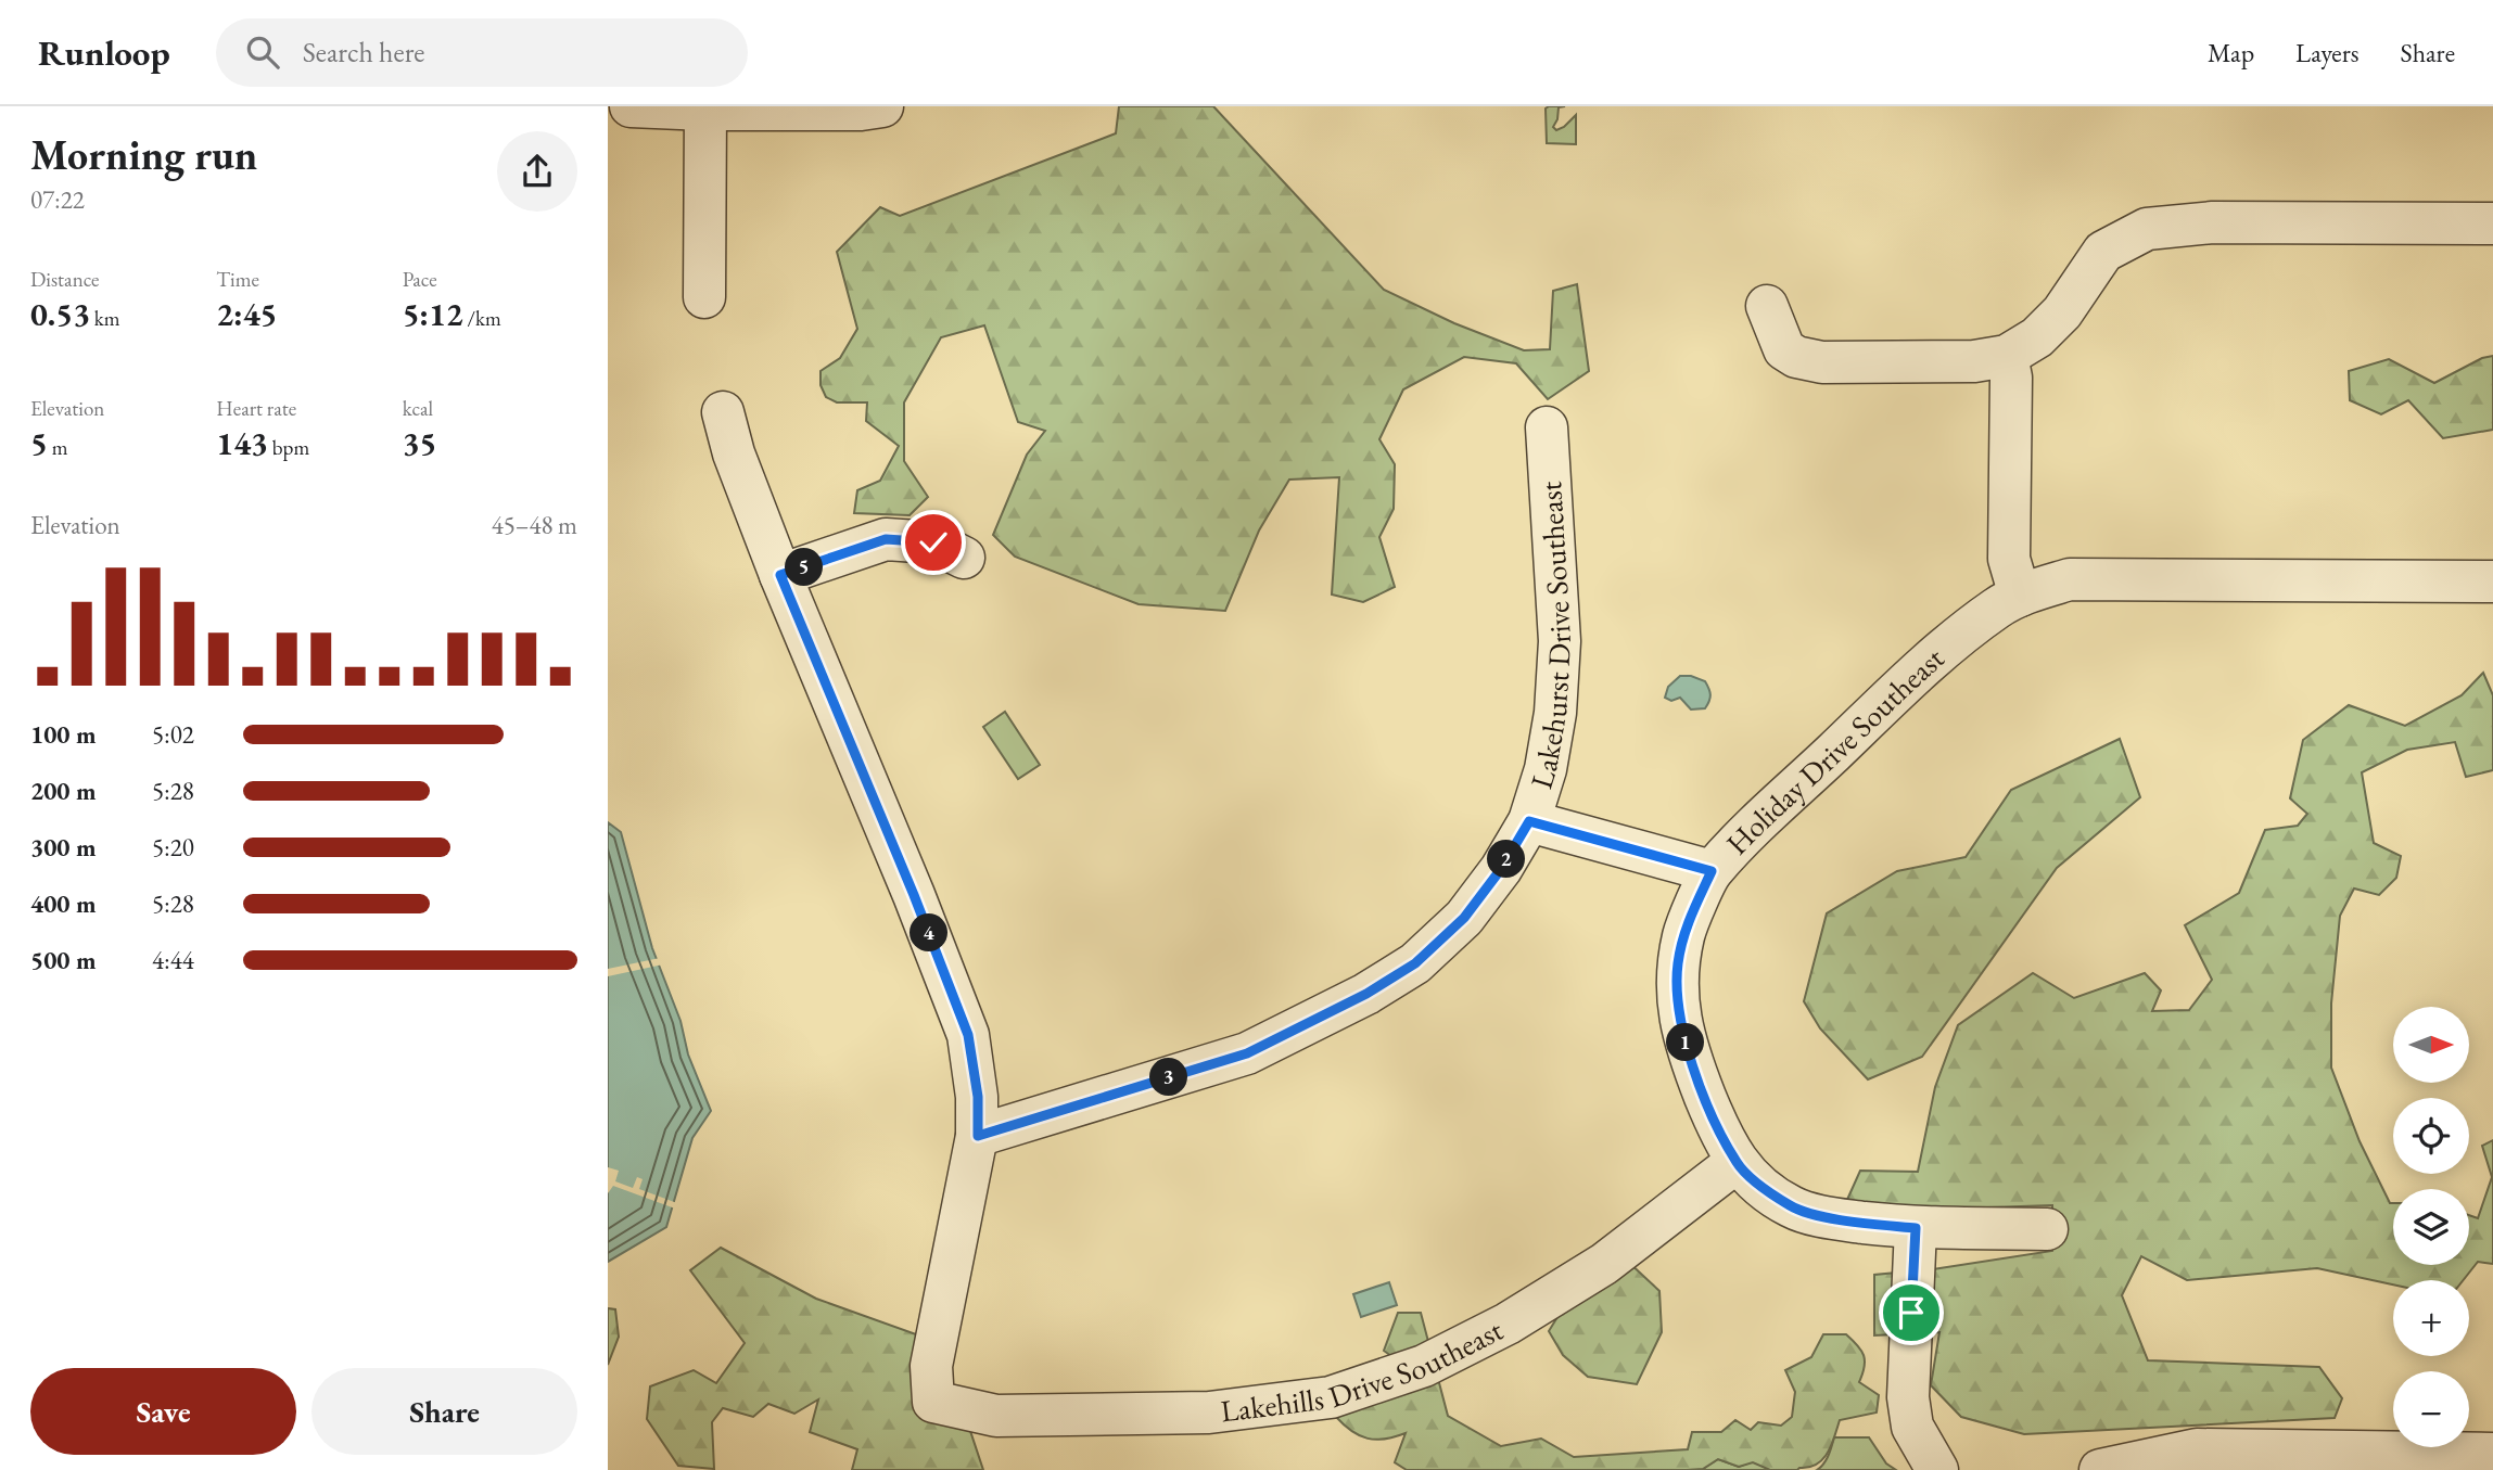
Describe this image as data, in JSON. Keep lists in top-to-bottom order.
{
  "streets": {
    "street": ["Lakehurst Drive Southeast", "Holiday Drive Southeast", "Lakehills Drive Southeast"]
  },
  "crossings": [
    ["Lakehurst Drive Southeast", "Lakehills Drive Southeast"],
    ["Holiday Drive Southeast", "Lakehills Drive Southeast"]
  ],
  "north": "right",
  "page": {
    "header": "Runloop",
    "search": "Search here",
    "nav": ["Map", "Layers", "Share"],
    "heading": ["Morning run", "07:22"],
    "stats": [
      ["Distance", "0.53 km"],
      ["Time", "2:45"],
      ["Pace", "5:12 /km"],
      ["Elevation", "5 m"],
      ["Heart rate", "143 bpm"],
      ["kcal", "35"]
    ],
    "chart": ["Elevation", "45–48 m"],
    "pins": [
      "5",
      "2",
      "4",
      "1",
      "3"
    ],
    "list": [
      {
        "name": "100 m",
        "note": "5:02"
      },
      {
        "name": "200 m",
        "note": "5:28"
      },
      {
        "name": "300 m",
        "note": "5:20"
      },
      {
        "name": "400 m",
        "note": "5:28"
      },
      {
        "name": "500 m",
        "note": "4:44"
      }
    ],
    "map_buttons": ["+", "−"],
    "buttons": ["Save", "Share"]
  }
}
